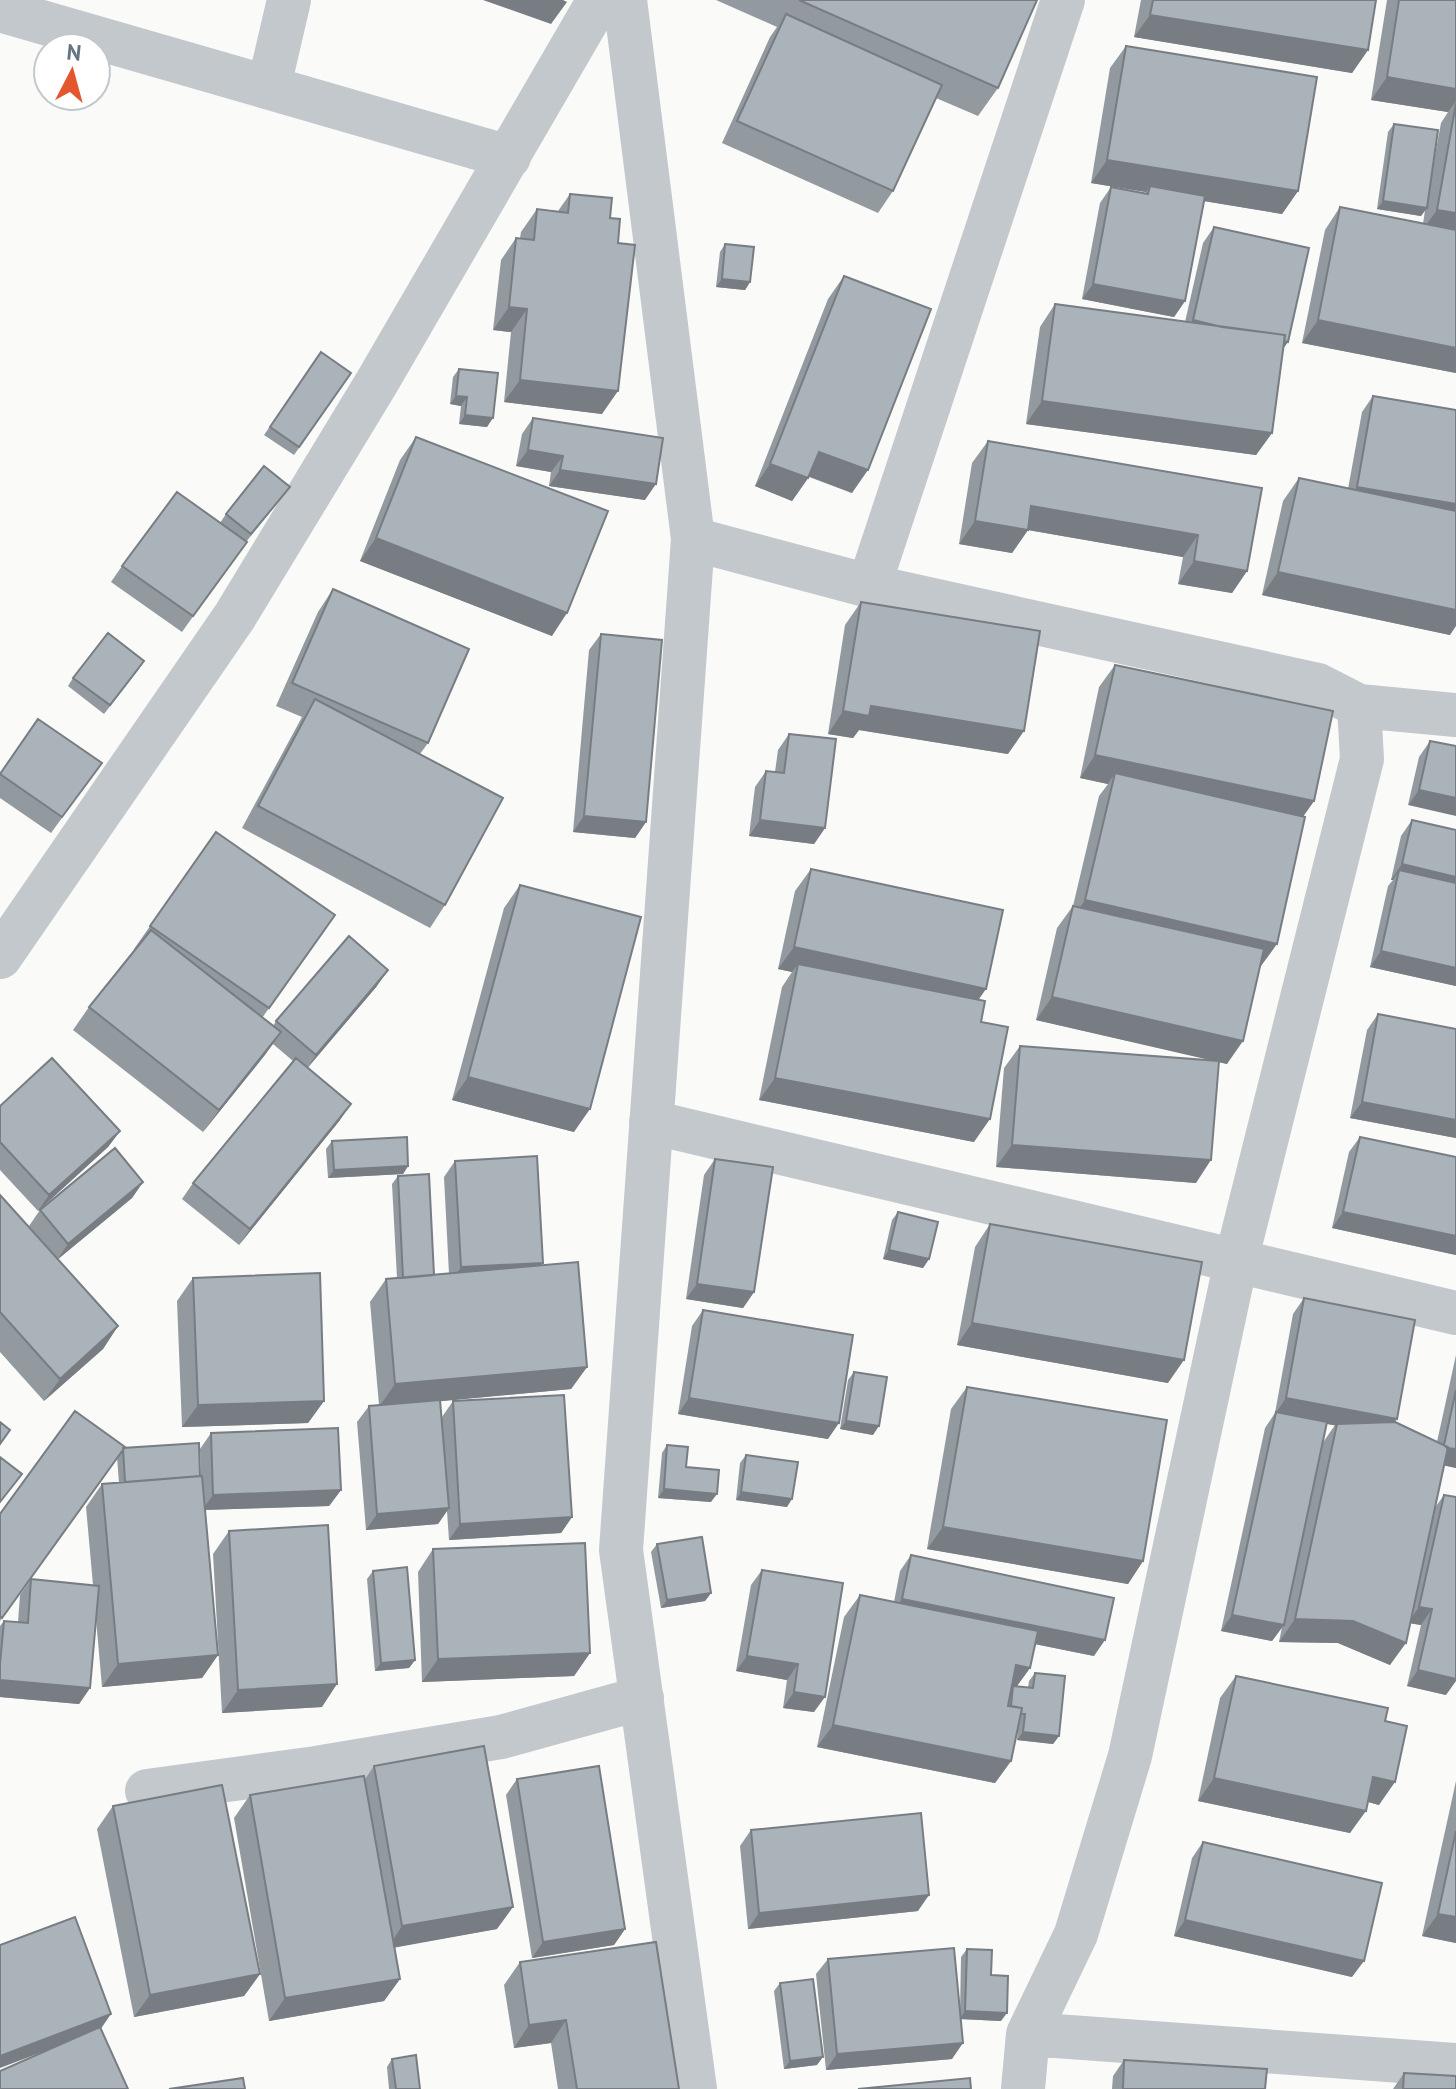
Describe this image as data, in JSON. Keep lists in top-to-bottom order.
{
  "north": "top"
}
